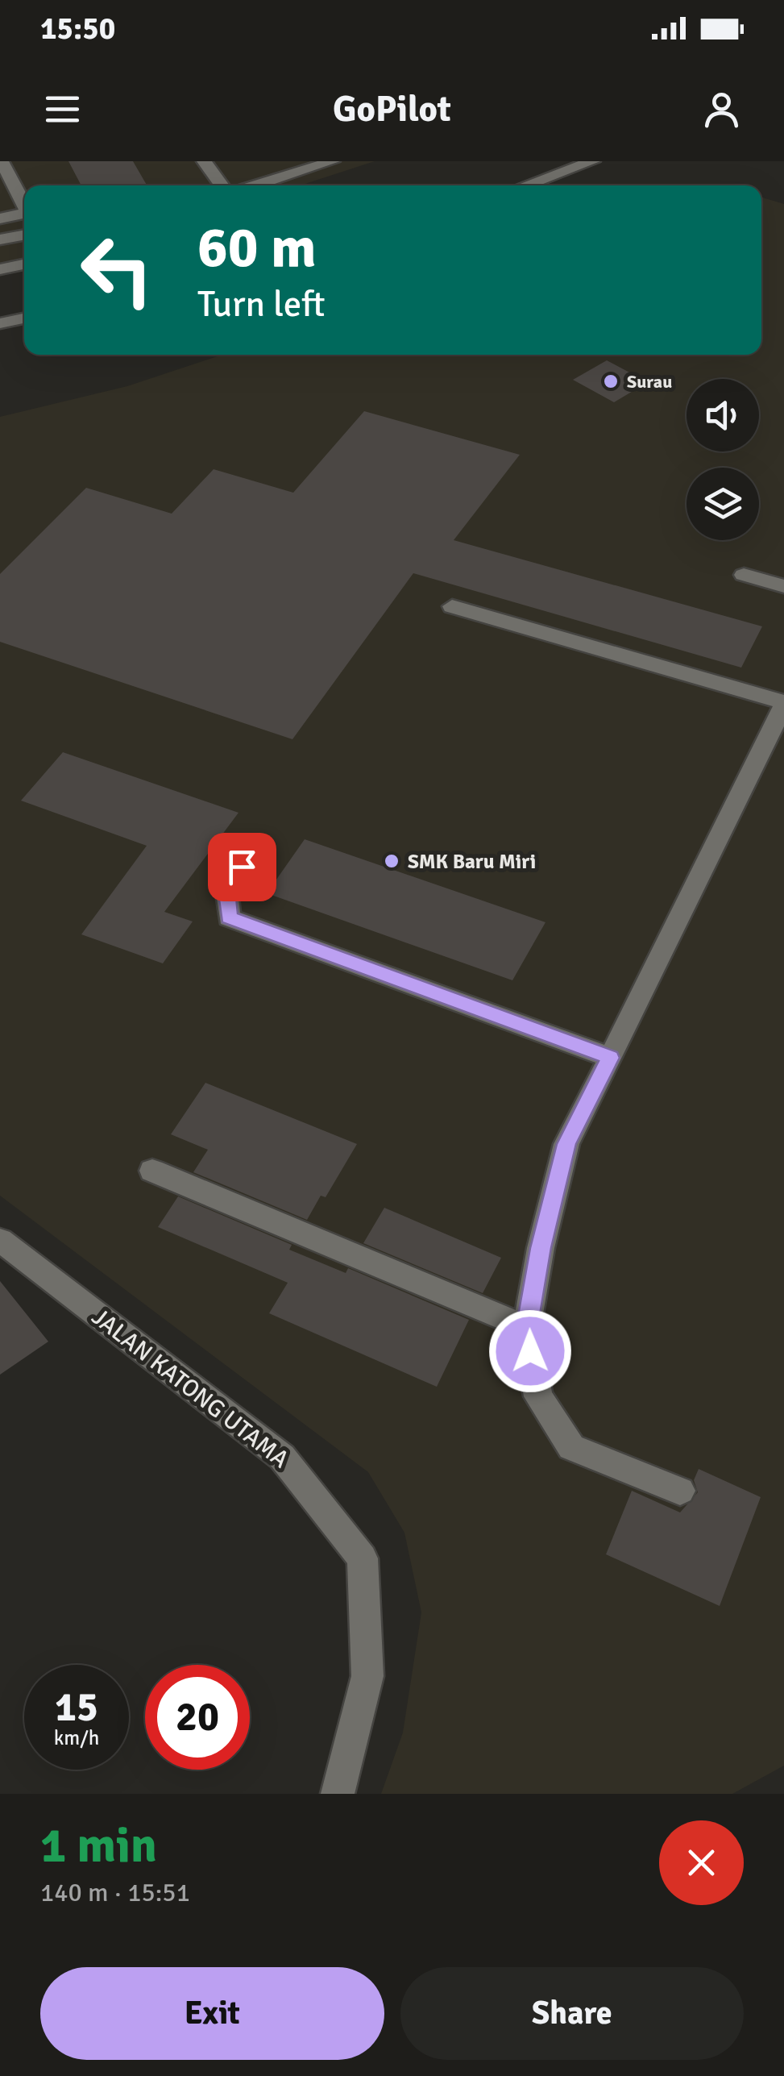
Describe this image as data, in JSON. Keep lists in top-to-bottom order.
{
  "streets": {
    "street": ["JALAN KATONG UTAMA"]
  },
  "places": ["Surau", "SMK Baru Miri"],
  "page": {
    "status": "15:50",
    "header": "GoPilot",
    "turn": ["60 m", "Turn left"],
    "speed": "15 km/h",
    "limit": "20",
    "heading": ["1 min", "140 m · 15:51"],
    "buttons": ["Exit", "Share"]
  }
}
